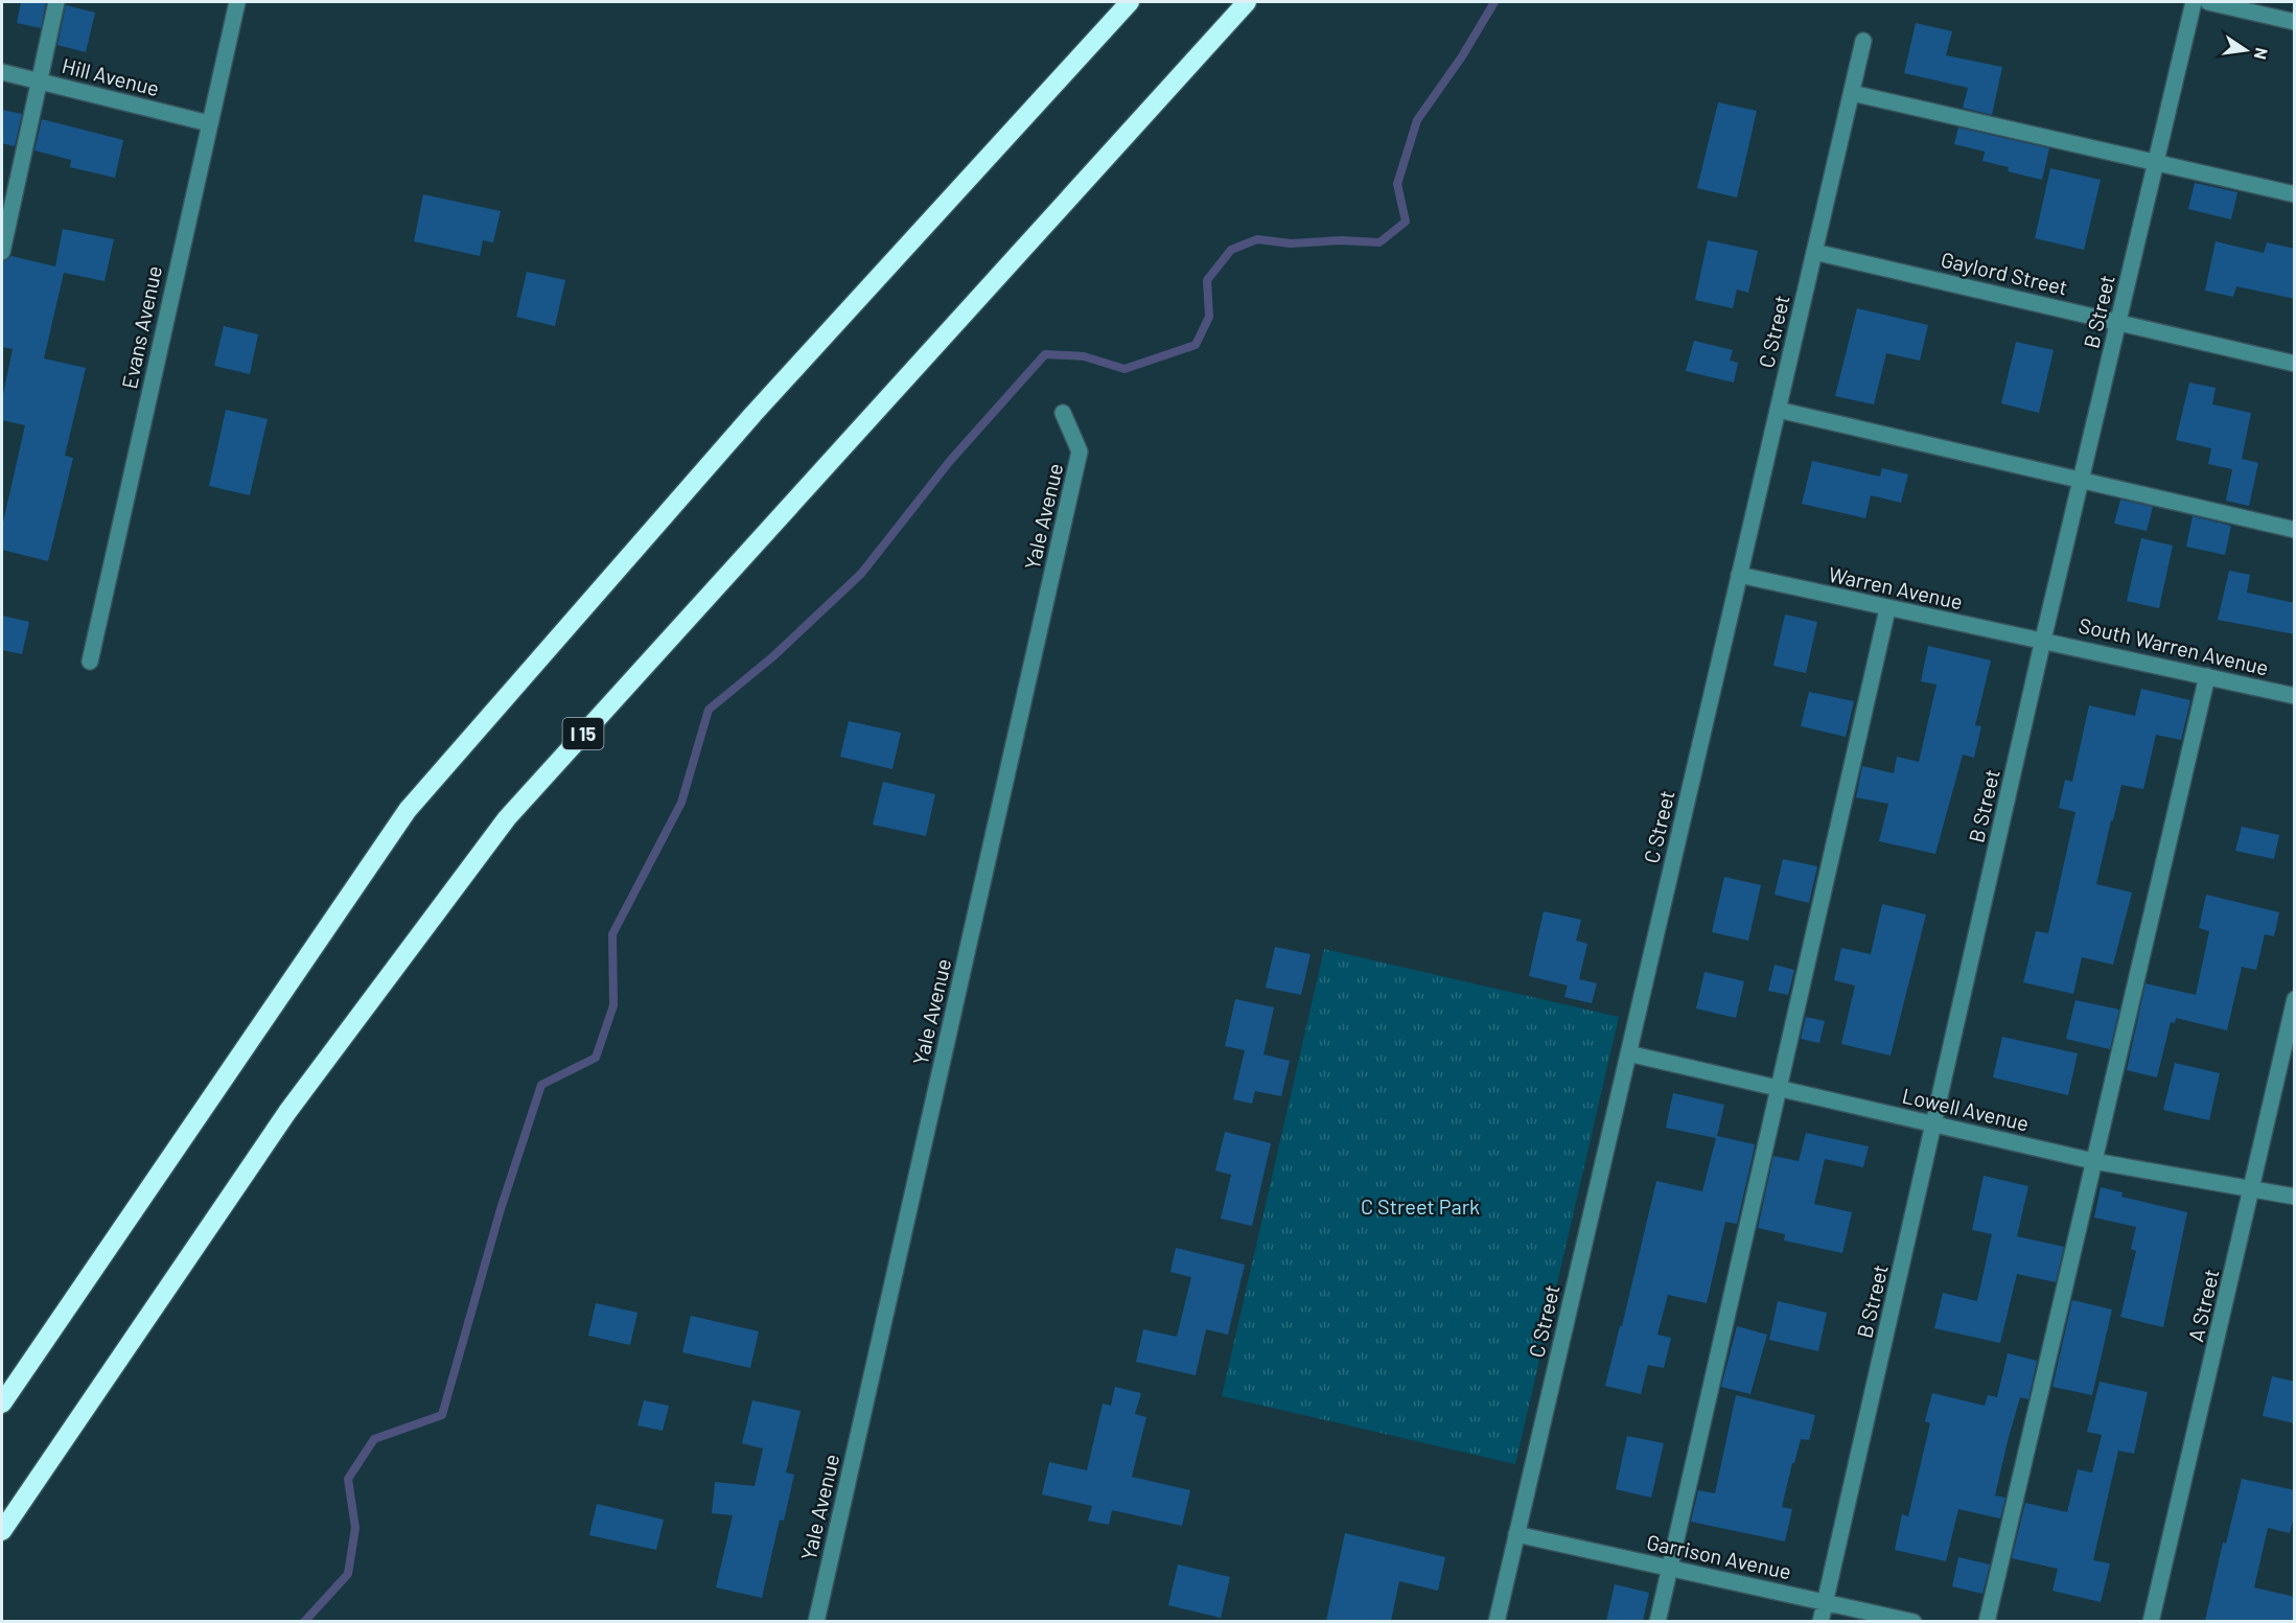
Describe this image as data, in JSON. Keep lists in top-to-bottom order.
{
  "streets": {
    "highway": ["I 15"],
    "street": [
      "Hill Avenue",
      "Gaylord Street",
      "B Street",
      "Evans Avenue",
      "C Street",
      "Yale Avenue",
      "Warren Avenue",
      "South Warren Avenue",
      "Lowell Avenue",
      "A Street",
      "Garrison Avenue"
    ]
  },
  "crossings": [
    ["Hill Avenue", "Evans Avenue"],
    ["Gaylord Street", "B Street"],
    ["Gaylord Street", "C Street"],
    ["B Street", "Warren Avenue"],
    ["B Street", "South Warren Avenue"],
    ["B Street", "Lowell Avenue"],
    ["B Street", "Garrison Avenue"],
    ["C Street", "Warren Avenue"],
    ["C Street", "Lowell Avenue"],
    ["C Street", "Garrison Avenue"],
    ["Warren Avenue", "South Warren Avenue"],
    ["Lowell Avenue", "A Street"]
  ],
  "parks": ["C Street Park"],
  "north": "right"
}
